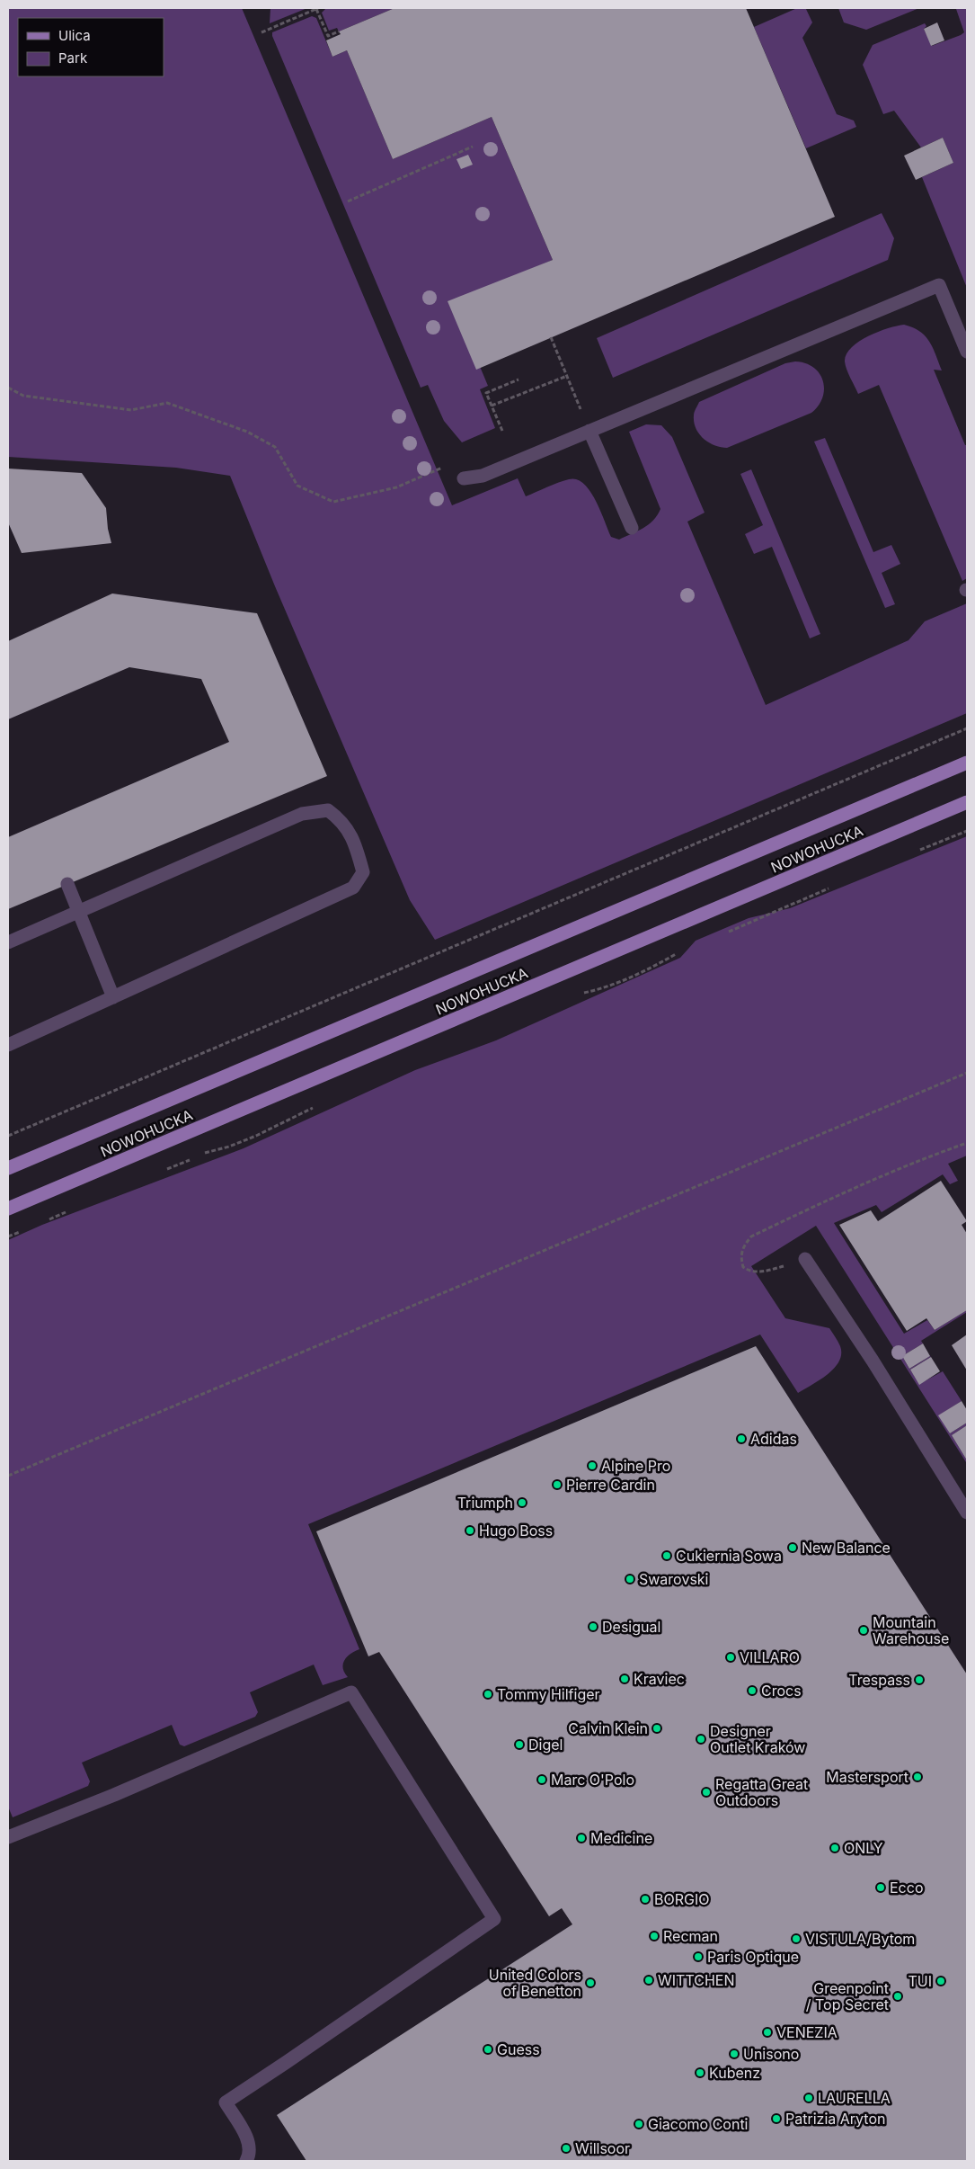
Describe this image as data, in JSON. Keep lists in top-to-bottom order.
{
  "streets": {
    "main road": ["NOWOHUCKA"]
  },
  "places": [
    "Adidas",
    "Alpine Pro",
    "Pierre Cardin",
    "Triumph",
    "Hugo Boss",
    "New Balance",
    "Cukiernia Sowa",
    "Swarovski",
    "Desigual",
    "Mountain Warehouse",
    "VILLARO",
    "Kraviec",
    "Trespass",
    "Crocs",
    "Tommy Hilfiger",
    "Calvin Klein",
    "Designer Outlet Kraków",
    "Digel",
    "Mastersport",
    "Marc O'Polo",
    "Regatta Great Outdoors",
    "Medicine",
    "ONLY",
    "Ecco",
    "BORGIO",
    "Recman",
    "VISTULA/Bytom",
    "Paris Optique",
    "WITTCHEN",
    "TUI",
    "United Colors of Benetton",
    "Greenpoint / Top Secret",
    "VENEZIA",
    "Guess",
    "Unisono",
    "Kubenz",
    "LAURELLA",
    "Patrizia Aryton",
    "Giacomo Conti",
    "Willsoor"
  ],
  "legend": ["Ulica", "Park"]
}
